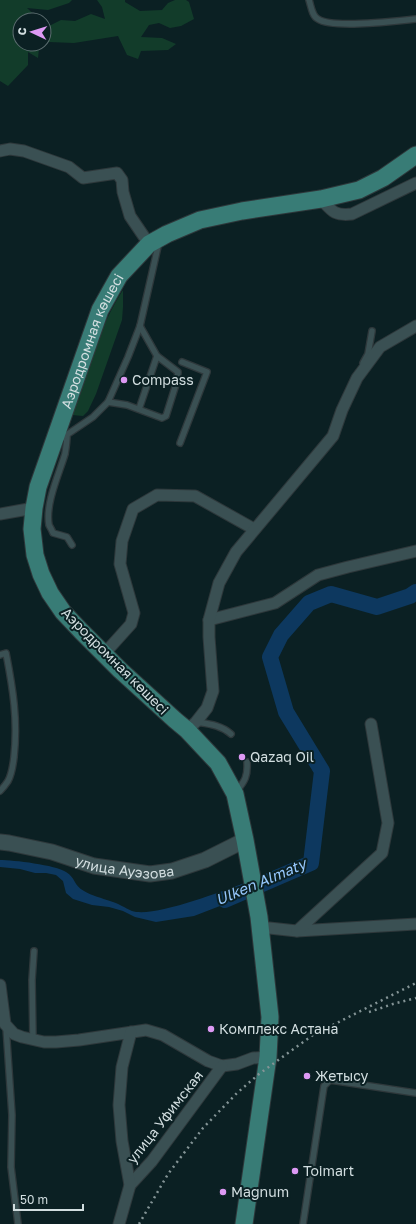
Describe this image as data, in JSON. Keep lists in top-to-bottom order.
{
  "streets": {
    "main road": ["Аэродромная көшесі", "улица Ауэзова"],
    "street": ["улица Уфимская"]
  },
  "crossings": [
    ["Аэродромная көшесі", "улица Ауэзова"]
  ],
  "water": ["Ulken Almaty"],
  "places": [
    "Compass",
    "Qazaq Oil",
    "Комплекс Астана",
    "Жетысу",
    "Toimart",
    "Magnum"
  ],
  "scale_bar": "50 m",
  "north": "left"
}
